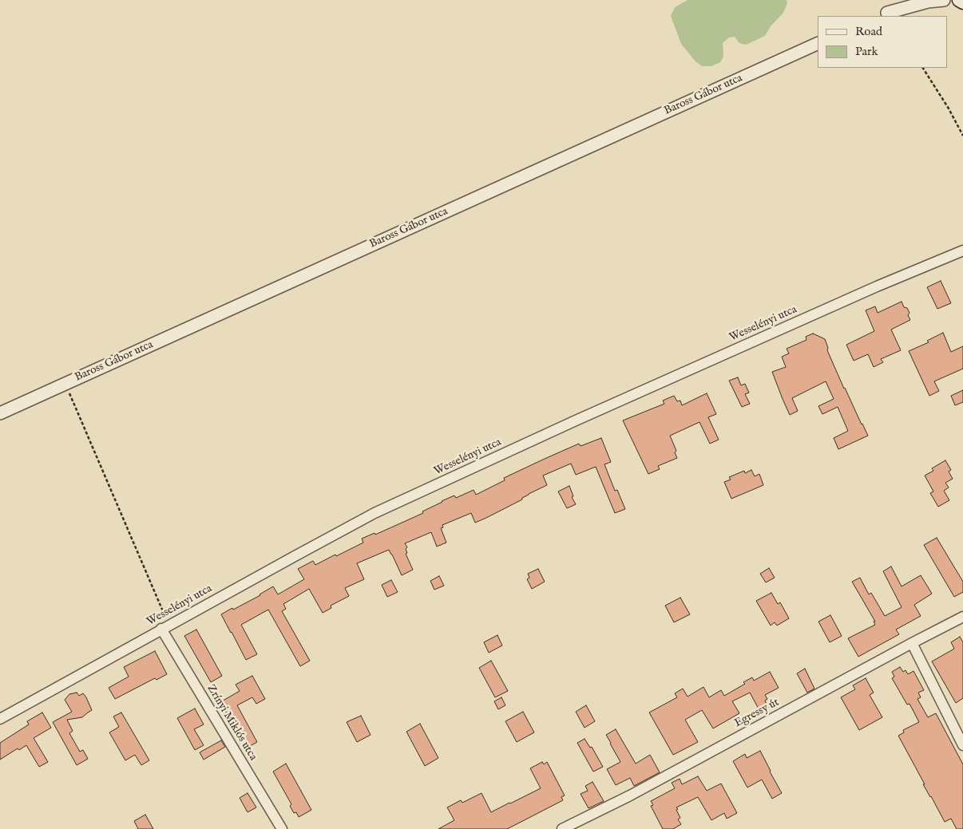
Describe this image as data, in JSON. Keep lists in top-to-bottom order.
{
  "streets": {
    "street": [
      "Baross Gábor utca",
      "Wesselényi utca",
      "Egressy út",
      "Zrínyi Miklós utca"
    ]
  },
  "crossings": [
    ["Wesselényi utca", "Zrínyi Miklós utca"]
  ],
  "legend": ["Road", "Park"]
}
